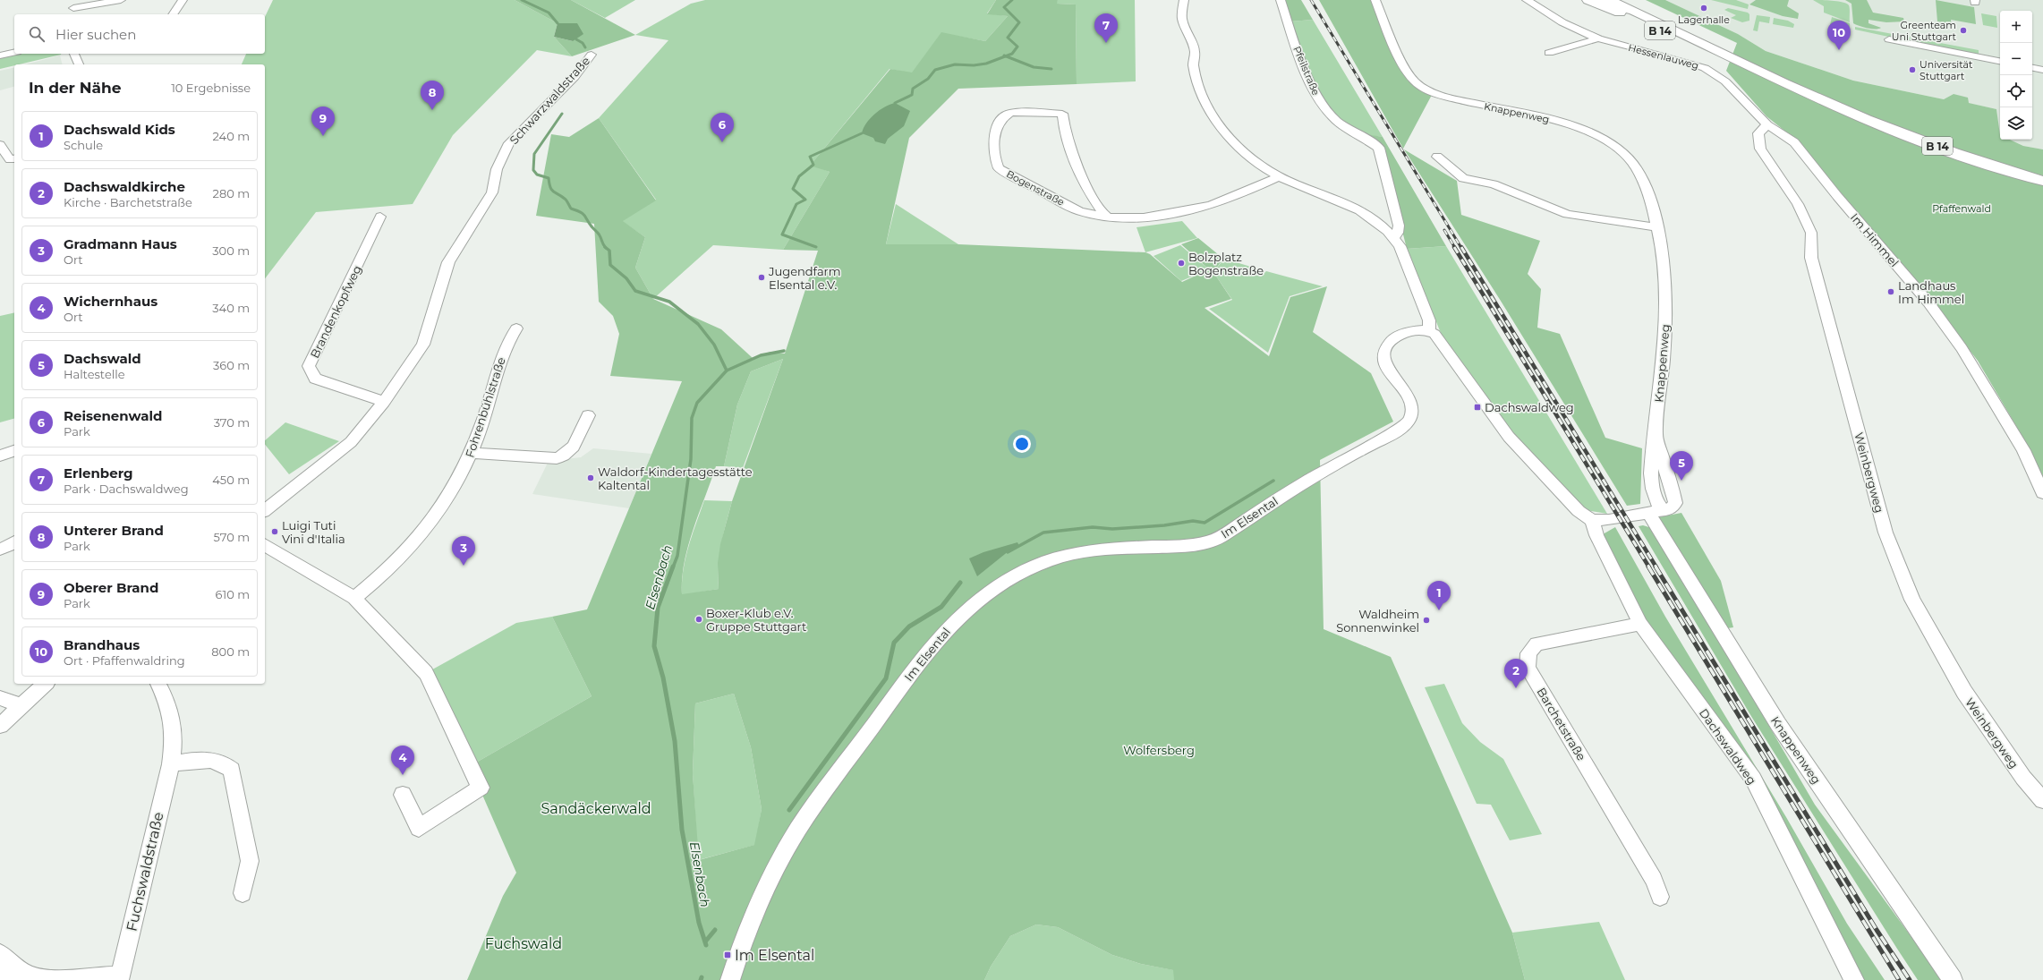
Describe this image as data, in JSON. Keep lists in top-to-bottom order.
{
  "streets": {
    "highway": ["B 14"],
    "street": [
      "Hessenlauweg",
      "Pfeilstraße",
      "Schwarzwaldstraße",
      "Knappenweg",
      "Bogenstraße",
      "Im Himmel",
      "Brandenkopfweg",
      "Fohrenbühlstraße",
      "Weinbergweg",
      "Im Elsental",
      "Barchetstraße",
      "Dachswaldweg",
      "Fuchswaldstraße"
    ]
  },
  "crossings": [
    ["Hessenlauweg", "Im Himmel"],
    ["Schwarzwaldstraße", "Brandenkopfweg"],
    ["Im Himmel", "Weinbergweg"],
    ["Barchetstraße", "Dachswaldweg"]
  ],
  "water": ["Elsenbach"],
  "parks": [
    "Pfaffenwald",
    "Wolfersberg",
    "Sandäckerwald",
    "Fuchswald"
  ],
  "places": {
    "other": [
      "Lagerhalle",
      "Greenteam Uni Stuttgart",
      "Universität Stuttgart",
      "Bolzplatz Bogenstraße",
      "Jugendfarm Elsental e.V.",
      "Landhaus Im Himmel",
      "Waldorf-Kindertagesstätte Kaltental",
      "Luigi Tuti Vini d'Italia",
      "Boxer-Klub e.V. Gruppe Stuttgart",
      "Waldheim Sonnenwinkel"
    ],
    "transit": ["Dachswaldweg", "Im Elsental"]
  },
  "page": {
    "map_buttons": ["+", "−"],
    "pins": [
      "7",
      "10",
      "8",
      "9",
      "6",
      "5",
      "3",
      "1",
      "2",
      "4"
    ],
    "search": "Hier suchen",
    "heading": ["In der Nähe", "10 Ergebnisse"],
    "list": [
      {
        "mark": "1",
        "name": "Dachswald Kids",
        "note": "Schule",
        "value": "240 m"
      },
      {
        "mark": "2",
        "name": "Dachswaldkirche",
        "note": "Kirche · Barchetstraße",
        "value": "280 m"
      },
      {
        "mark": "3",
        "name": "Gradmann Haus",
        "note": "Ort",
        "value": "300 m"
      },
      {
        "mark": "4",
        "name": "Wichernhaus",
        "note": "Ort",
        "value": "340 m"
      },
      {
        "mark": "5",
        "name": "Dachswald",
        "note": "Haltestelle",
        "value": "360 m"
      },
      {
        "mark": "6",
        "name": "Reisenenwald",
        "note": "Park",
        "value": "370 m"
      },
      {
        "mark": "7",
        "name": "Erlenberg",
        "note": "Park · Dachswaldweg",
        "value": "450 m"
      },
      {
        "mark": "8",
        "name": "Unterer Brand",
        "note": "Park",
        "value": "570 m"
      },
      {
        "mark": "9",
        "name": "Oberer Brand",
        "note": "Park",
        "value": "610 m"
      },
      {
        "mark": "10",
        "name": "Brandhaus",
        "note": "Ort · Pfaffenwaldring",
        "value": "800 m"
      }
    ]
  }
}
